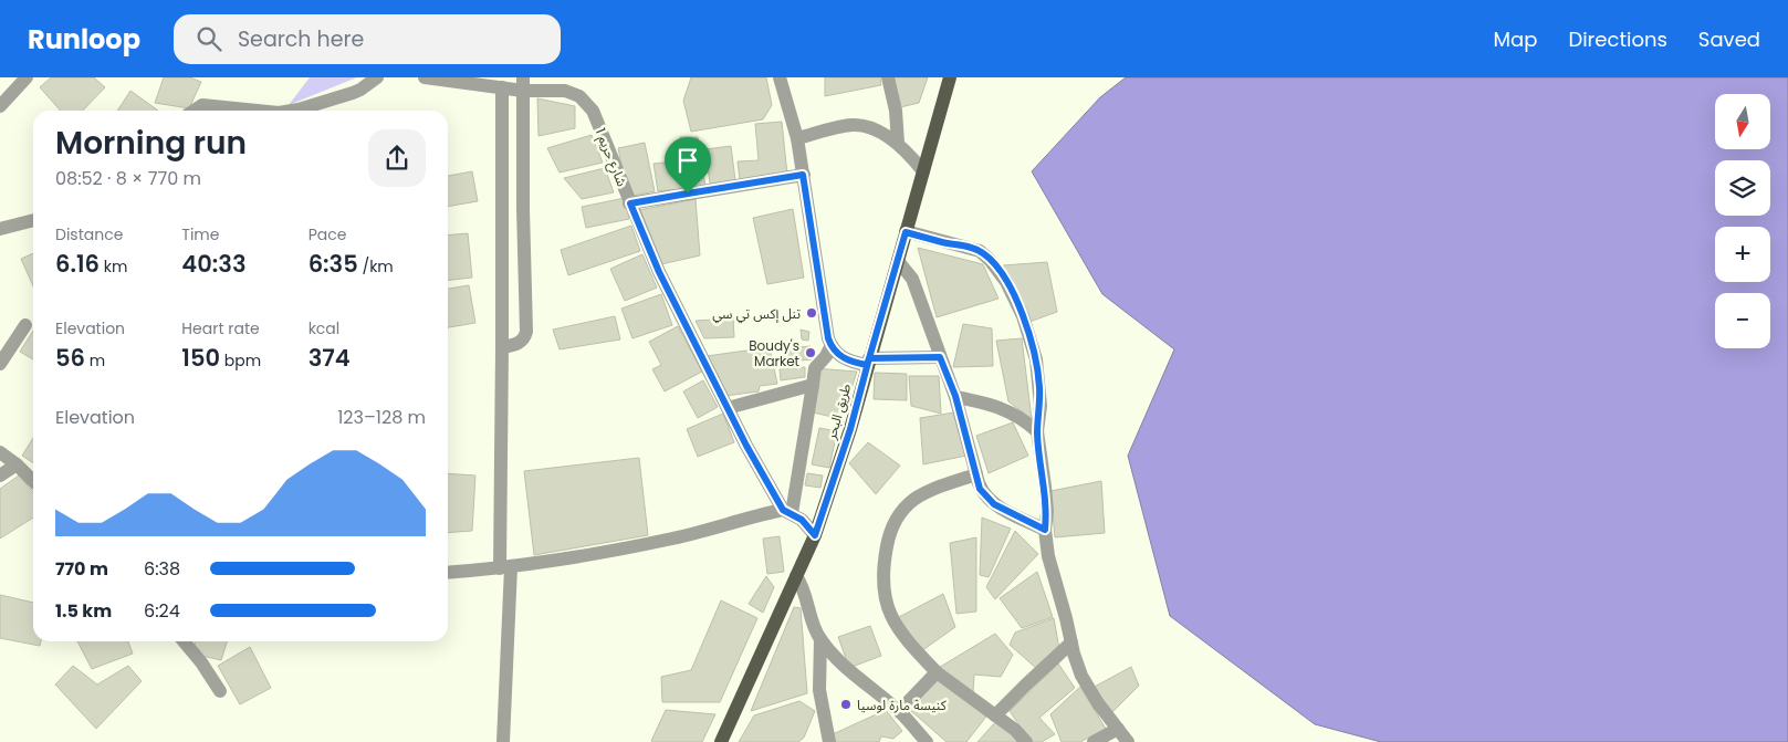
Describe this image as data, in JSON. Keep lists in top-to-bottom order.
{
  "streets": {
    "main road": ["طريق البحر"],
    "street": ["شارع حريم 1"]
  },
  "crossings": [
    ["شارع حريم 1", "طريق البحر"]
  ],
  "places": ["تنل إكس تي سي", "Boudy's Market", "كنيسة مارة لوسيا"],
  "north": "bottom",
  "page": {
    "header": "Runloop",
    "search": "Search here",
    "nav": ["Map", "Directions", "Saved"],
    "map_buttons": ["+", "−"],
    "heading": ["Morning run", "08:52 · 8 × 770 m"],
    "stats": [
      ["Distance", "6.16 km"],
      ["Time", "40:33"],
      ["Pace", "6:35 /km"],
      ["Elevation", "56 m"],
      ["Heart rate", "150 bpm"],
      ["kcal", "374"]
    ],
    "chart": ["Elevation", "123–128 m"],
    "list": [
      {
        "name": "770 m",
        "note": "6:38"
      },
      {
        "name": "1.5 km",
        "note": "6:24"
      }
    ]
  }
}
